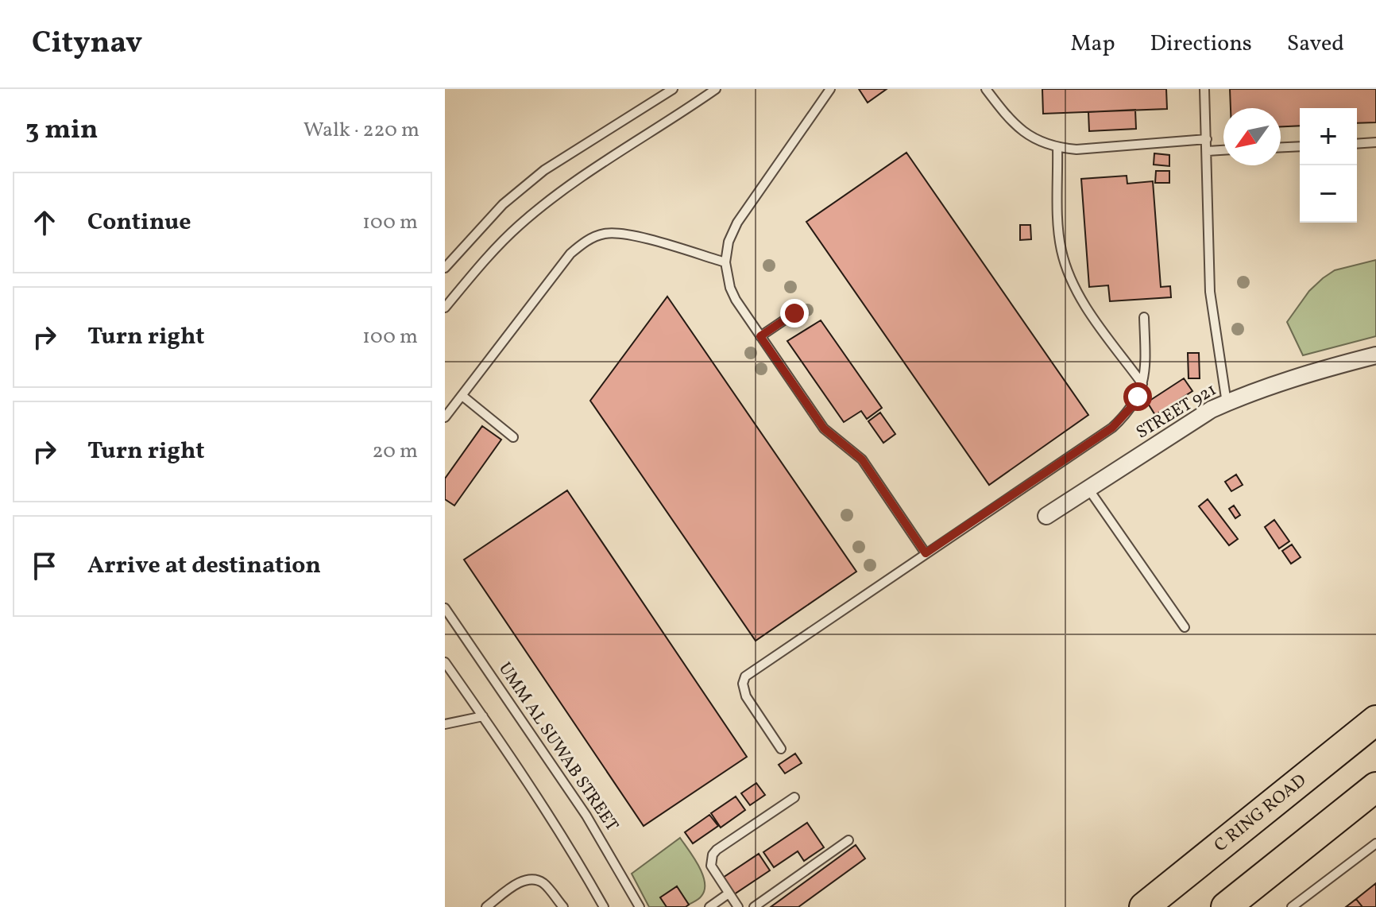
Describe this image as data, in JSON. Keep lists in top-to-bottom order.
{
  "streets": {
    "highway": ["C RING ROAD"],
    "street": ["STREET 921"],
    "lane": ["UMM AL SUWAB STREET"]
  },
  "north": "bottom left",
  "page": {
    "header": "Citynav",
    "nav": ["Map", "Directions", "Saved"],
    "heading": ["3 min", "Walk · 220 m"],
    "map_buttons": ["+", "−"],
    "list": [
      ["Continue", "100 m"],
      ["Turn right", "100 m"],
      ["Turn right", "20 m"],
      "Arrive at destination"
    ]
  }
}
